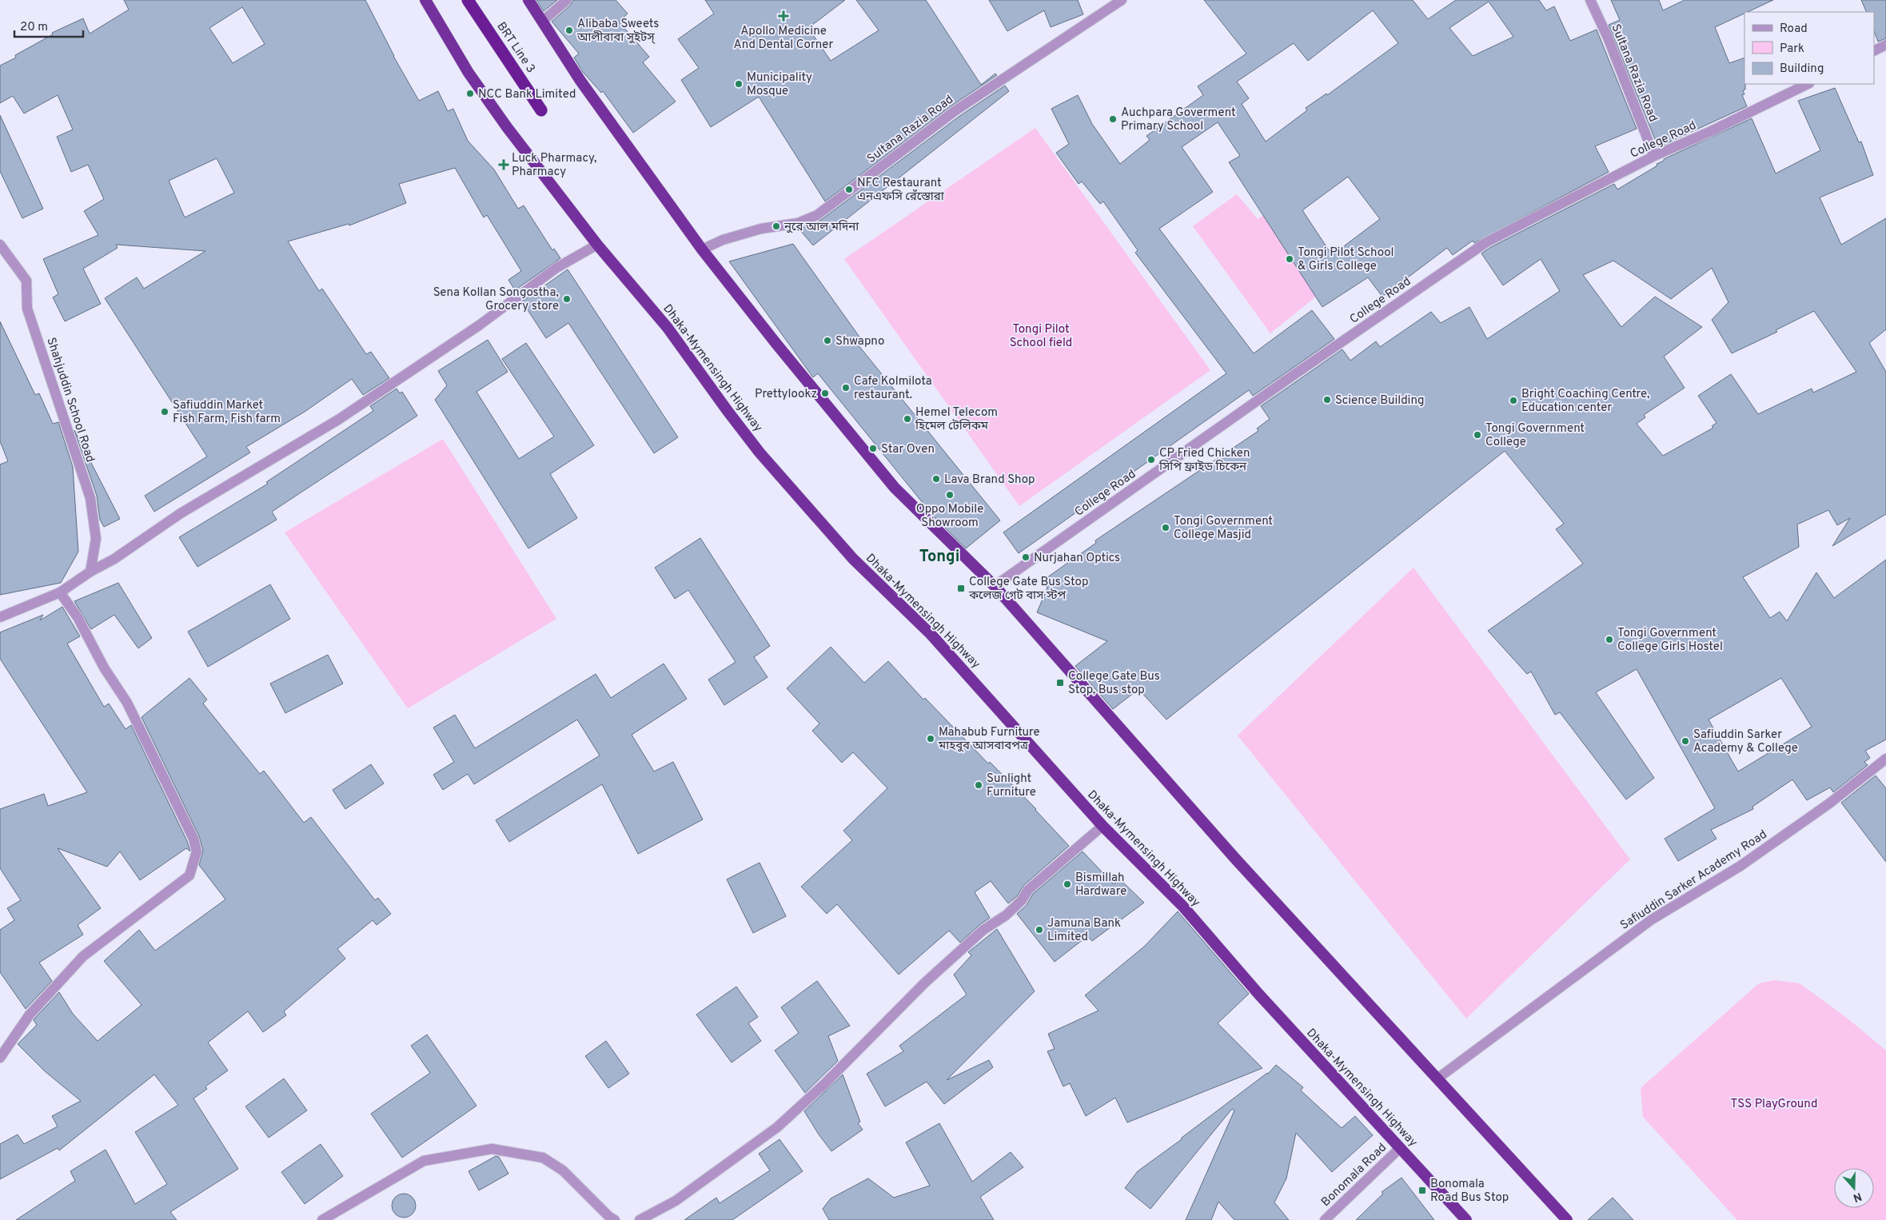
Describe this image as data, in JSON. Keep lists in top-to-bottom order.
{
  "streets": {
    "highway": ["BRT Line 3", "Dhaka-Mymensingh Highway"],
    "street": [
      "Sultana Razia Road",
      "College Road",
      "Shahjuddin School Road",
      "Safiuddin Sarker Academy Road",
      "Bonomala Road"
    ]
  },
  "crossings": [
    ["Sultana Razia Road", "College Road"],
    ["Dhaka-Mymensingh Highway", "Bonomala Road"]
  ],
  "districts": ["Tongi"],
  "parks": ["Tongi Pilot School field", "TSS PlayGround"],
  "places": {
    "health": ["Apollo Medicine And Dental Corner", "Luck Pharmacy, Pharmacy"],
    "other": [
      "Alibaba Sweets আলীবাবা সুইটস্",
      "Municipality Mosque",
      "NCC Bank Limited",
      "Auchpara Goverment Primary School",
      "NFC Restaurant এনএফসি রেঁস্তোরা",
      "নুরে আল মদিনা",
      "Tongi Pilot School & Girls College",
      "Sena Kollan Songostha, Grocery store",
      "Shwapno",
      "Cafe Kolmilota restaurant.",
      "Prettylookz",
      "Science Building",
      "Bright Coaching Centre, Education center",
      "Safiuddin Market Fish Farm, Fish farm",
      "Hemel Telecom হিমেল টেলিকম",
      "Tongi Government College",
      "Star Oven",
      "CP Fried Chicken সিপি ফ্রাইড চিকেন",
      "Lava Brand Shop",
      "Oppo Mobile Showroom",
      "Tongi Government College Masjid",
      "Nurjahan Optics",
      "Tongi Government College Girls Hostel",
      "Mahabub Furniture মাহবুব আসবাবপত্র",
      "Safiuddin Sarker Academy & College",
      "Sunlight Furniture",
      "Bismillah Hardware",
      "Jamuna Bank Limited"
    ],
    "transit": ["College Gate Bus Stop কলেজ গেট বাস স্টপ", "College Gate Bus Stop, Bus stop", "Bonomala Road Bus Stop"]
  },
  "legend": ["Road", "Park", "Building"],
  "scale_bar": "20 m",
  "north": "bottom"
}
